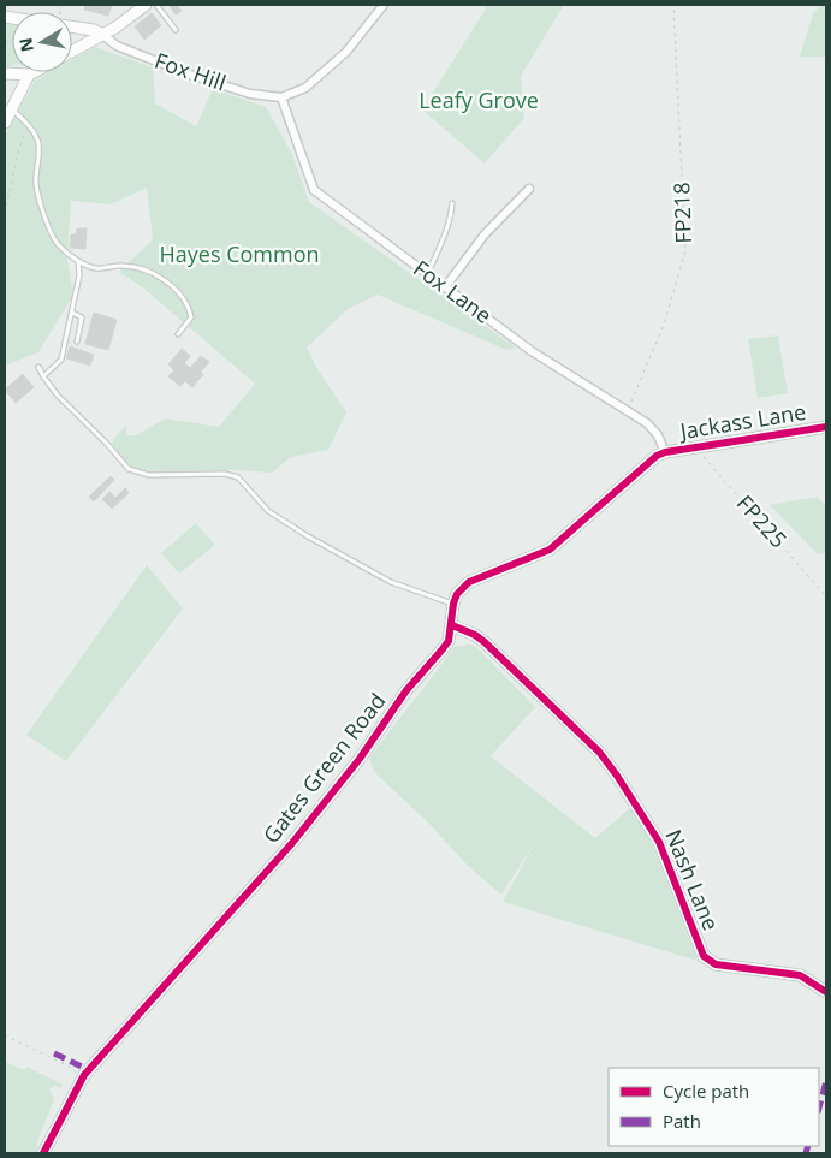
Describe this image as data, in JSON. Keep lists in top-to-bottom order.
{
  "streets": {
    "street": [
      "Fox Hill",
      "Fox Lane",
      "Jackass Lane",
      "Gates Green Road",
      "Nash Lane"
    ],
    "path": ["FP218", "FP225"]
  },
  "crossings": [
    ["Fox Hill", "Fox Lane"],
    ["FP218", "Fox Lane"],
    ["Fox Lane", "Jackass Lane"],
    ["Jackass Lane", "FP225"],
    ["Gates Green Road", "Nash Lane"]
  ],
  "parks": ["Leafy Grove", "Hayes Common"],
  "legend": ["Cycle path", "Path"],
  "north": "left"
}
